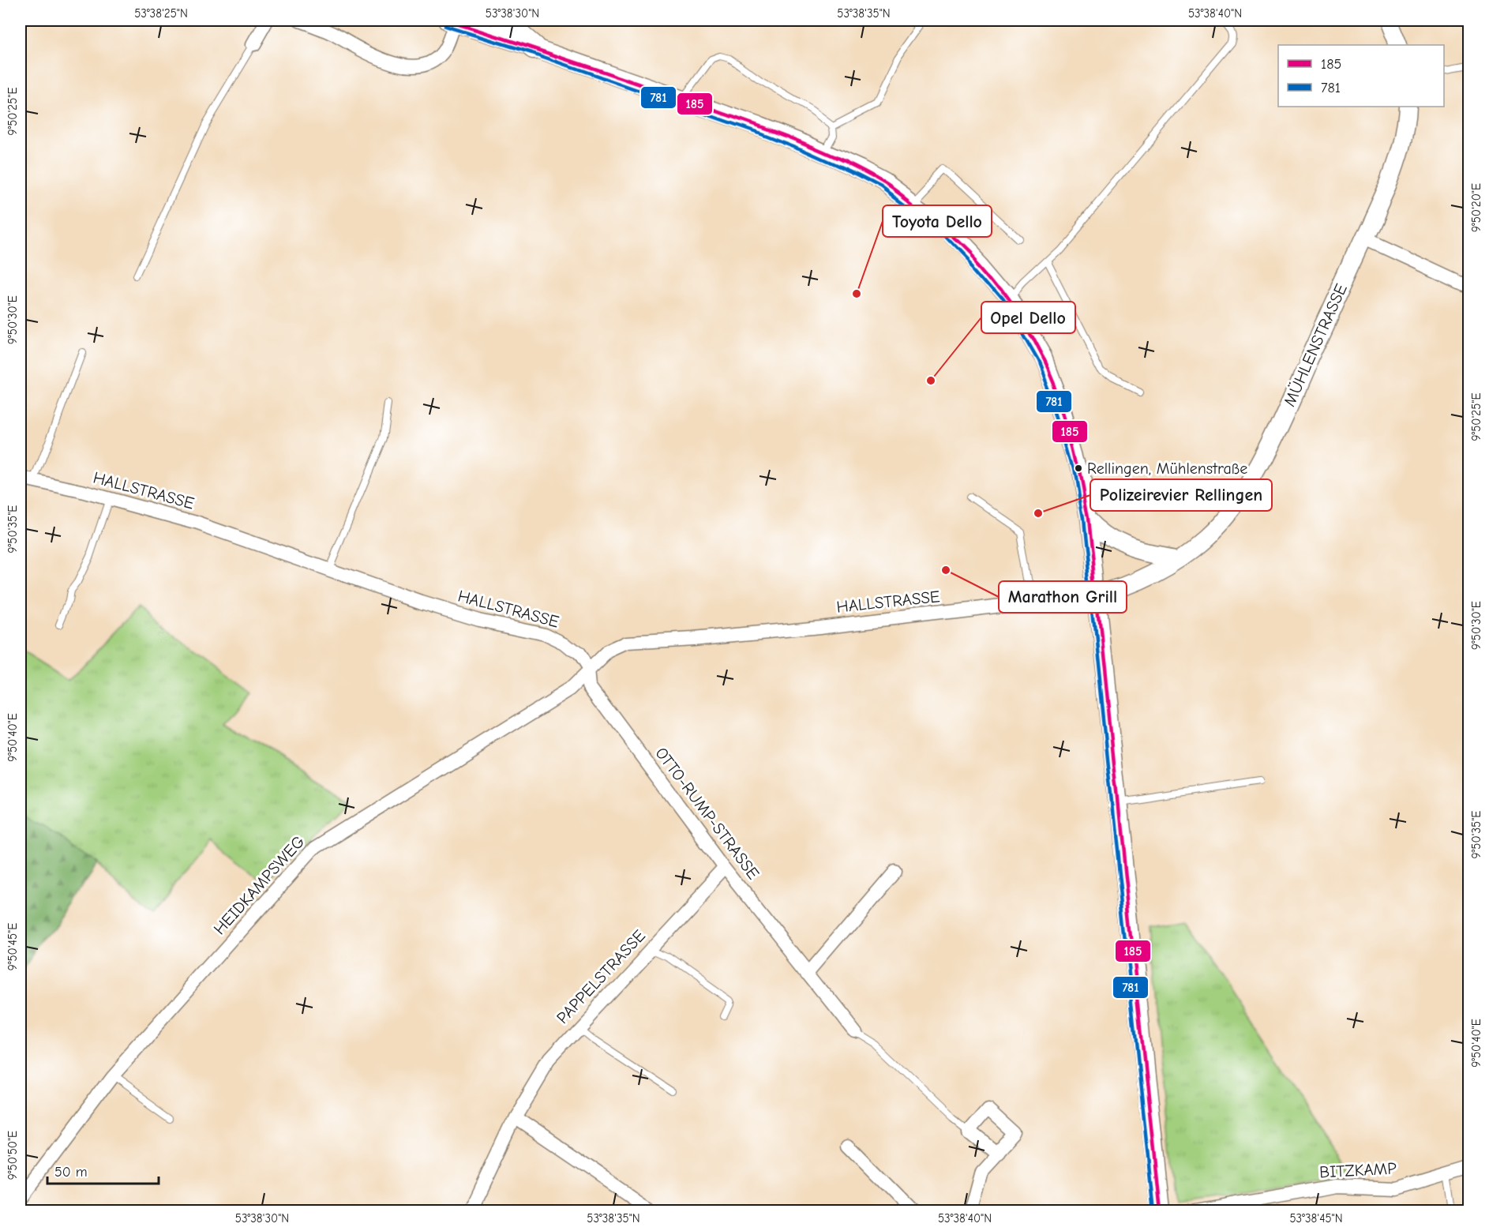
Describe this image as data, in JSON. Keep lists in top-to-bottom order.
{
  "streets": {
    "main road": ["MÜHLENSTRASSE"],
    "street": [
      "HALLSTRASSE",
      "OTTO-RUMP-STRASSE",
      "HEIDKAMPSWEG",
      "PAPPELSTRASSE",
      "BITZKAMP"
    ]
  },
  "crossings": [
    ["MÜHLENSTRASSE", "HALLSTRASSE"],
    ["HALLSTRASSE", "OTTO-RUMP-STRASSE"],
    ["HALLSTRASSE", "HEIDKAMPSWEG"],
    ["OTTO-RUMP-STRASSE", "HEIDKAMPSWEG"],
    ["OTTO-RUMP-STRASSE", "PAPPELSTRASSE"]
  ],
  "places": [
    "Toyota Dello",
    "Opel Dello",
    "Rellingen, Mühlenstraße",
    "Polizeirevier Rellingen",
    "Marathon Grill"
  ],
  "lines": ["transit line 185", "transit line 781"],
  "legend": ["185", "781"],
  "scale_bar": "50 m",
  "coordinates": [
    "53°38'25\"N",
    "53°38'30\"N",
    "53°38'35\"N",
    "53°38'40\"N",
    "9°50'25\"E",
    "9°50'20\"E",
    "9°50'30\"E",
    "9°50'35\"E",
    "9°50'40\"E",
    "9°50'45\"E",
    "9°50'50\"E",
    "53°38'45\"N"
  ]
}
